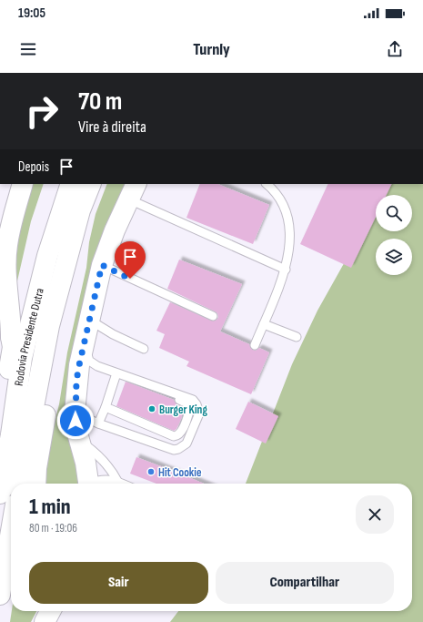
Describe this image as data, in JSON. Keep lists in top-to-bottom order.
{
  "streets": {
    "main road": ["Rodovia Presidente Dutra"]
  },
  "places": ["Burger King", "Hit Cookie"],
  "page": {
    "status": "19:05",
    "header": "Turnly",
    "turn": ["70 m", "Vire à direita"],
    "then": "Depois",
    "heading": ["1 min", "80 m · 19:06"],
    "buttons": ["Sair", "Compartilhar"]
  }
}
